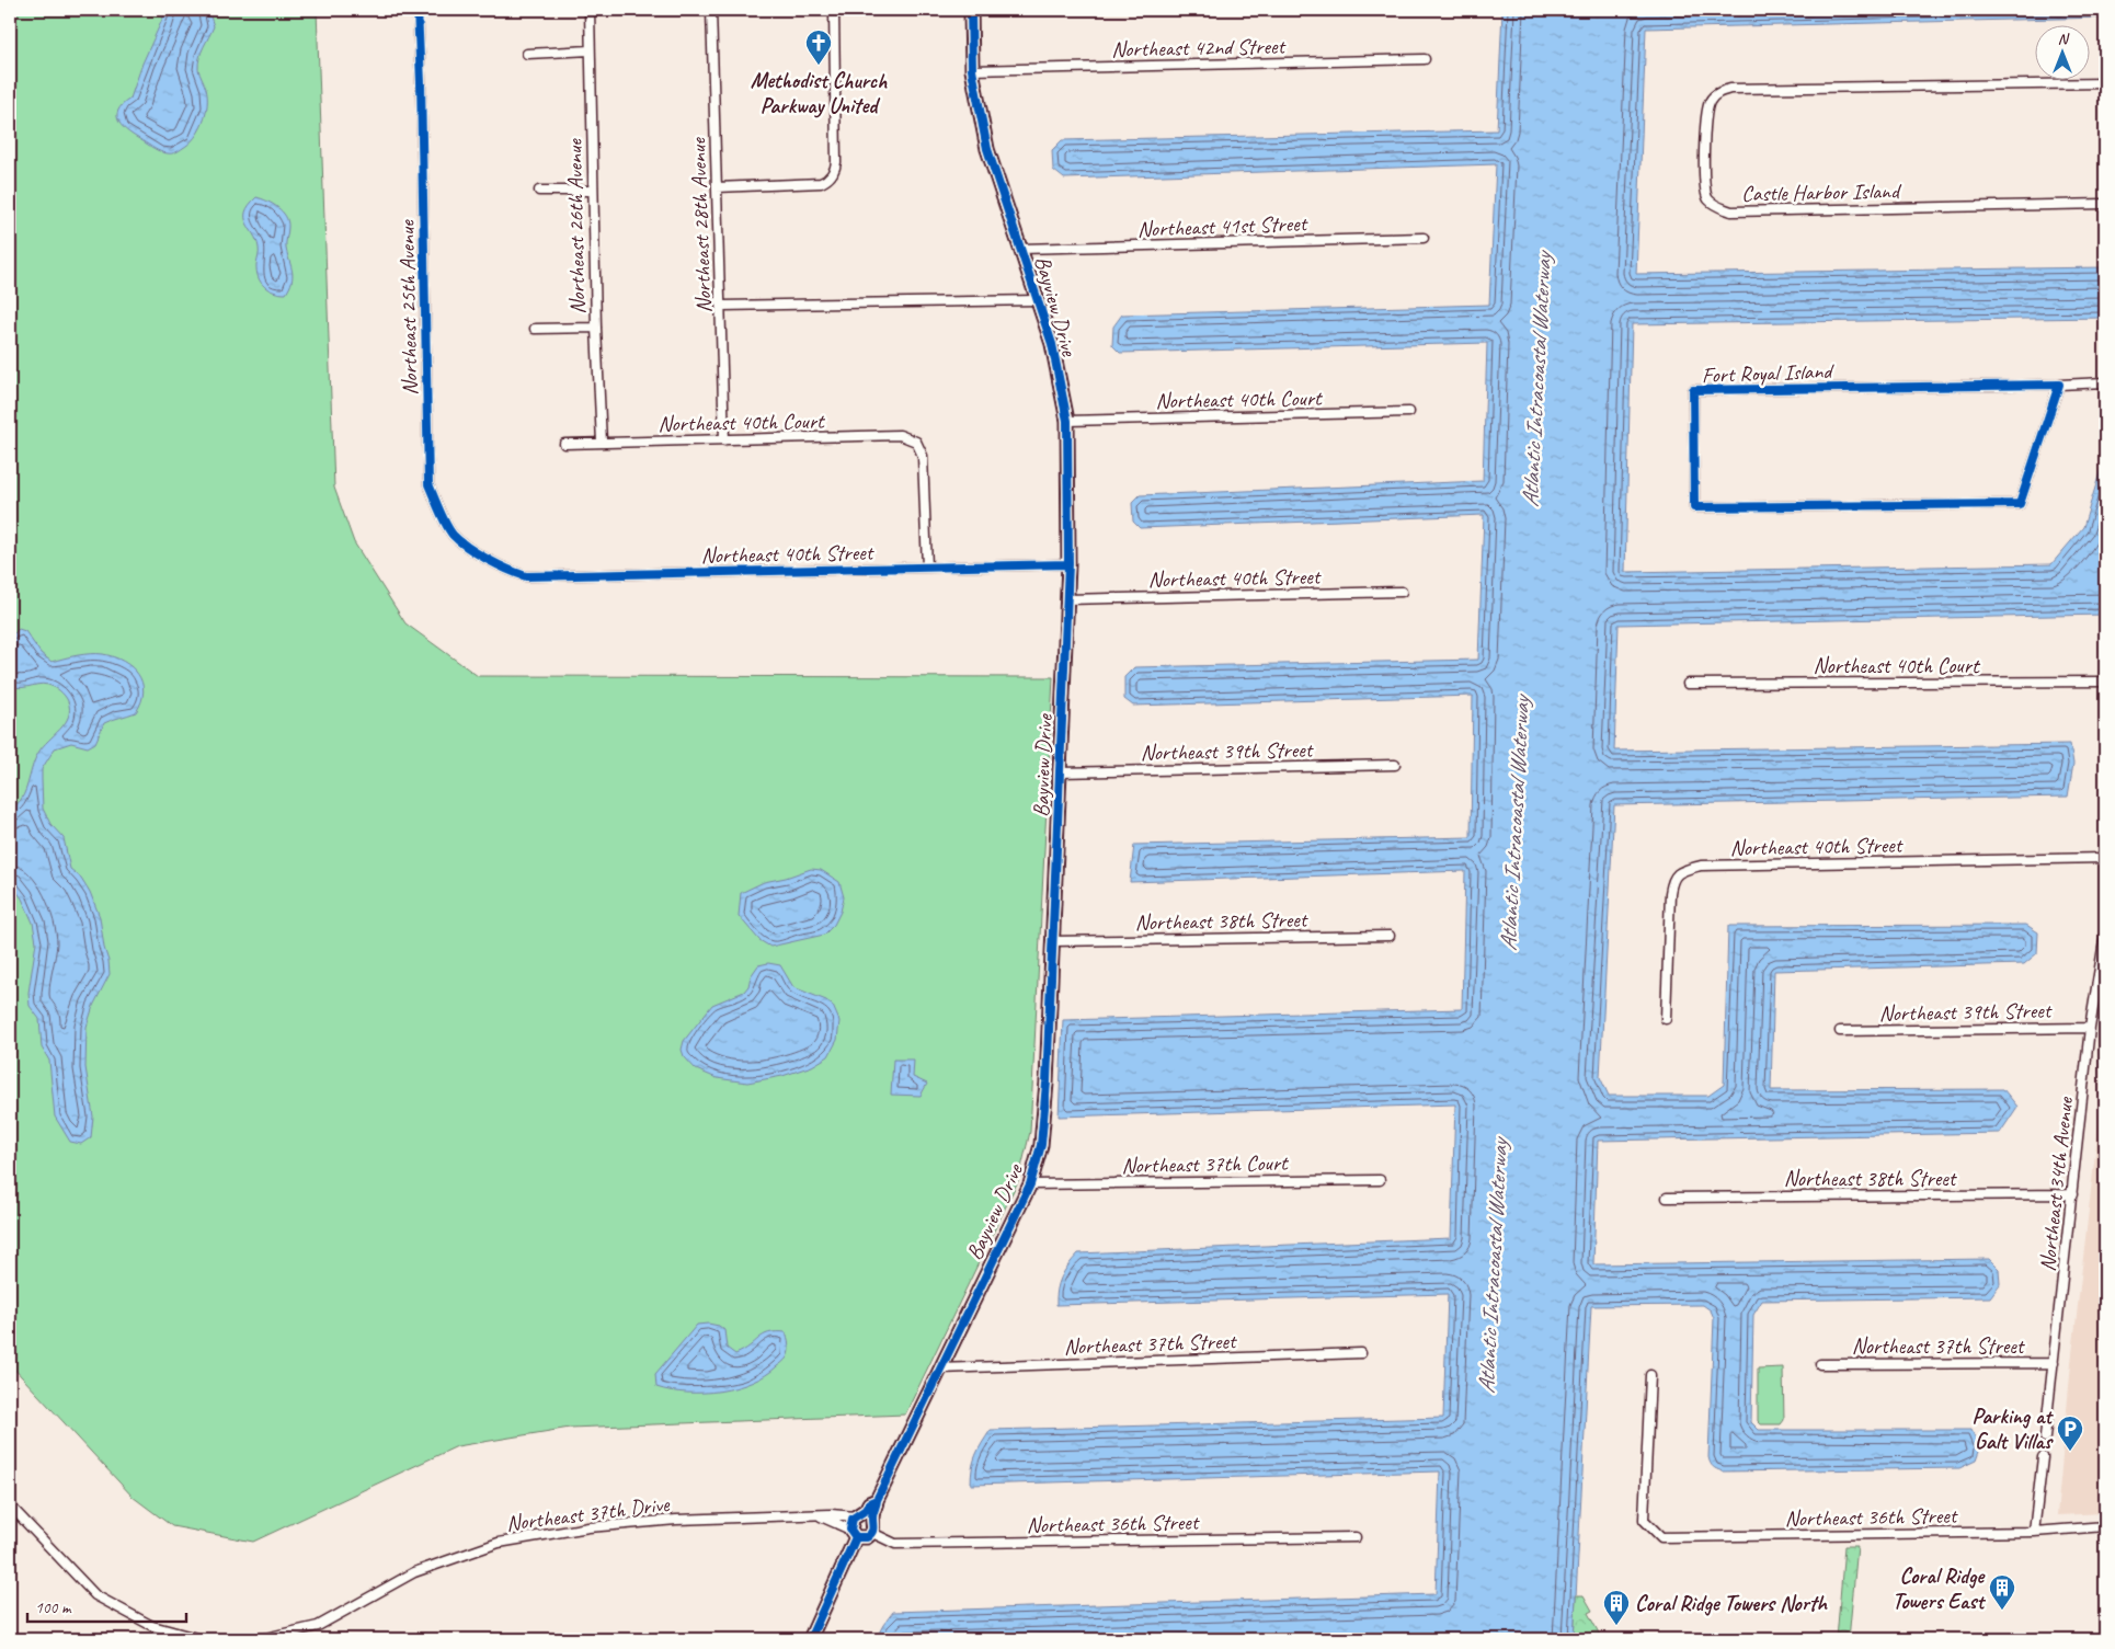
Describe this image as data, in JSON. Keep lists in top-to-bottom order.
{
  "streets": {
    "street": [
      "Northeast 42nd Street",
      "Castle Harbor Island",
      "Northeast 28th Avenue",
      "Northeast 41st Street",
      "Northeast 26th Avenue",
      "Bayview Drive",
      "Northeast 25th Avenue",
      "Fort Royal Island",
      "Northeast 40th Court",
      "Northeast 40th Street",
      "Northeast 39th Street",
      "Northeast 38th Street",
      "Northeast 37th Court",
      "Northeast 34th Avenue",
      "Northeast 37th Street",
      "Northeast 37th Drive",
      "Northeast 36th Street"
    ]
  },
  "crossings": [
    ["Northeast 42nd Street", "Bayview Drive"],
    ["Northeast 28th Avenue", "Northeast 40th Court"],
    ["Northeast 41st Street", "Bayview Drive"],
    ["Northeast 26th Avenue", "Northeast 40th Court"],
    ["Bayview Drive", "Northeast 40th Court"],
    ["Bayview Drive", "Northeast 40th Street"],
    ["Bayview Drive", "Northeast 39th Street"],
    ["Bayview Drive", "Northeast 38th Street"],
    ["Bayview Drive", "Northeast 37th Court"],
    ["Bayview Drive", "Northeast 37th Street"],
    ["Bayview Drive", "Northeast 37th Drive"],
    ["Bayview Drive", "Northeast 36th Street"],
    ["Northeast 25th Avenue", "Northeast 40th Street"],
    ["Northeast 40th Court", "Northeast 40th Street"],
    ["Northeast 39th Street", "Northeast 34th Avenue"],
    ["Northeast 38th Street", "Northeast 34th Avenue"],
    ["Northeast 34th Avenue", "Northeast 37th Street"],
    ["Northeast 37th Drive", "Northeast 36th Street"]
  ],
  "water": ["Atlantic Intracoastal Waterway"],
  "places": {
    "church": ["Methodist Church Parkway United"],
    "parking": ["Parking at Galt Villas"],
    "building": ["Coral Ridge Towers East", "Coral Ridge Towers North"]
  },
  "scale_bar": "100 m",
  "north": "top"
}
